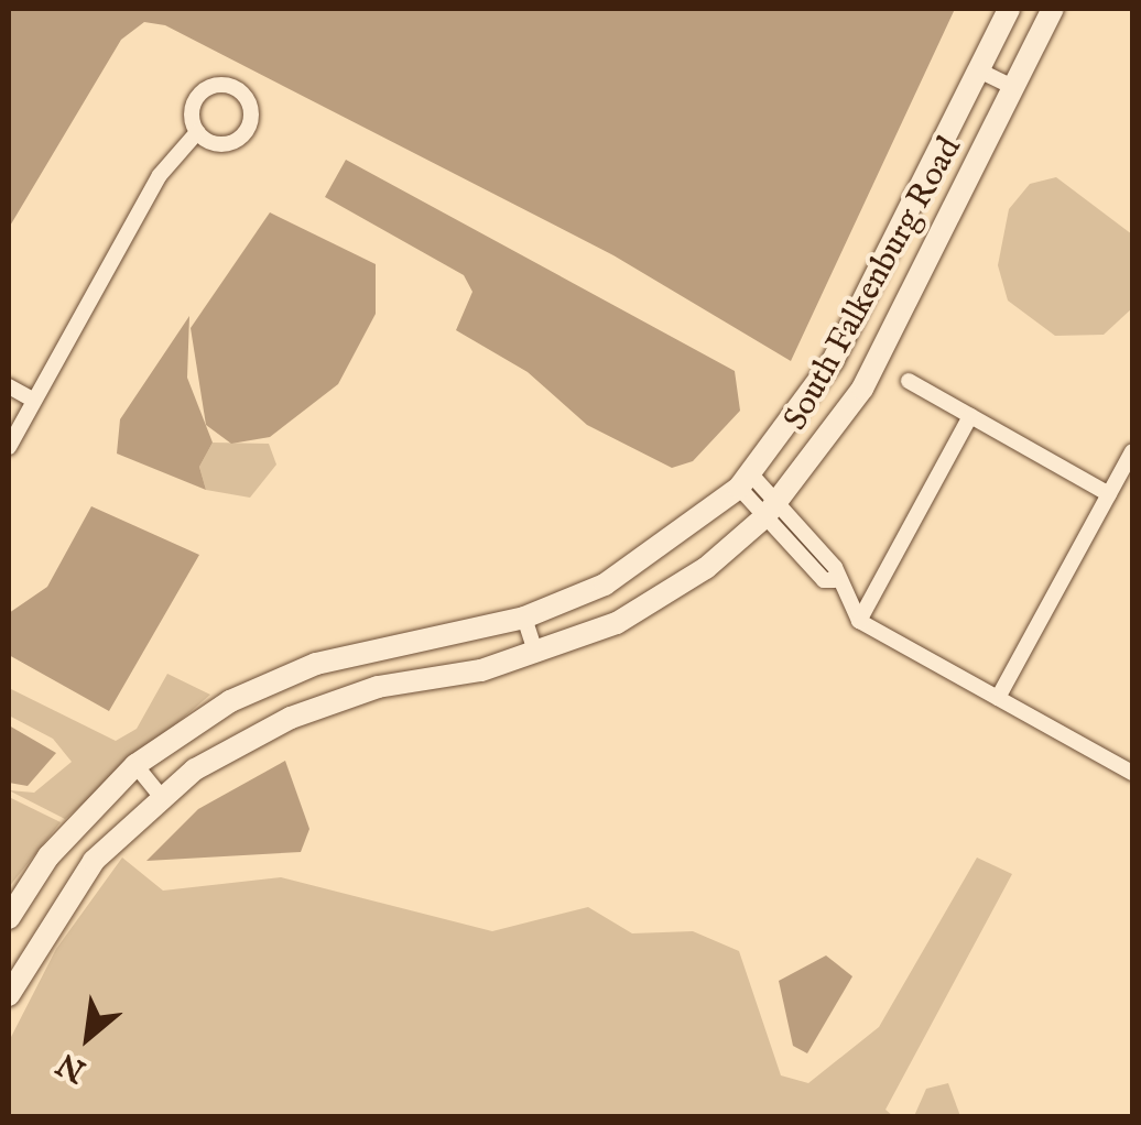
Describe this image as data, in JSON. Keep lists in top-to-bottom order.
{
  "streets": {
    "street": ["South Falkenburg Road"]
  },
  "north": "bottom left"
}
